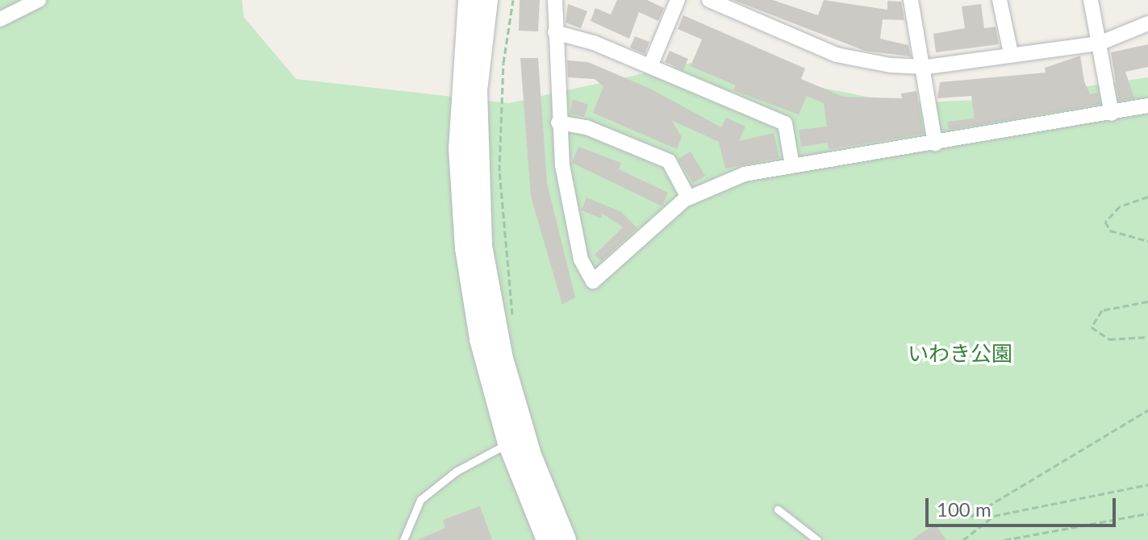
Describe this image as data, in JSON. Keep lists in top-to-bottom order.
{
  "parks": ["いわき公園"],
  "scale_bar": "100 m"
}
